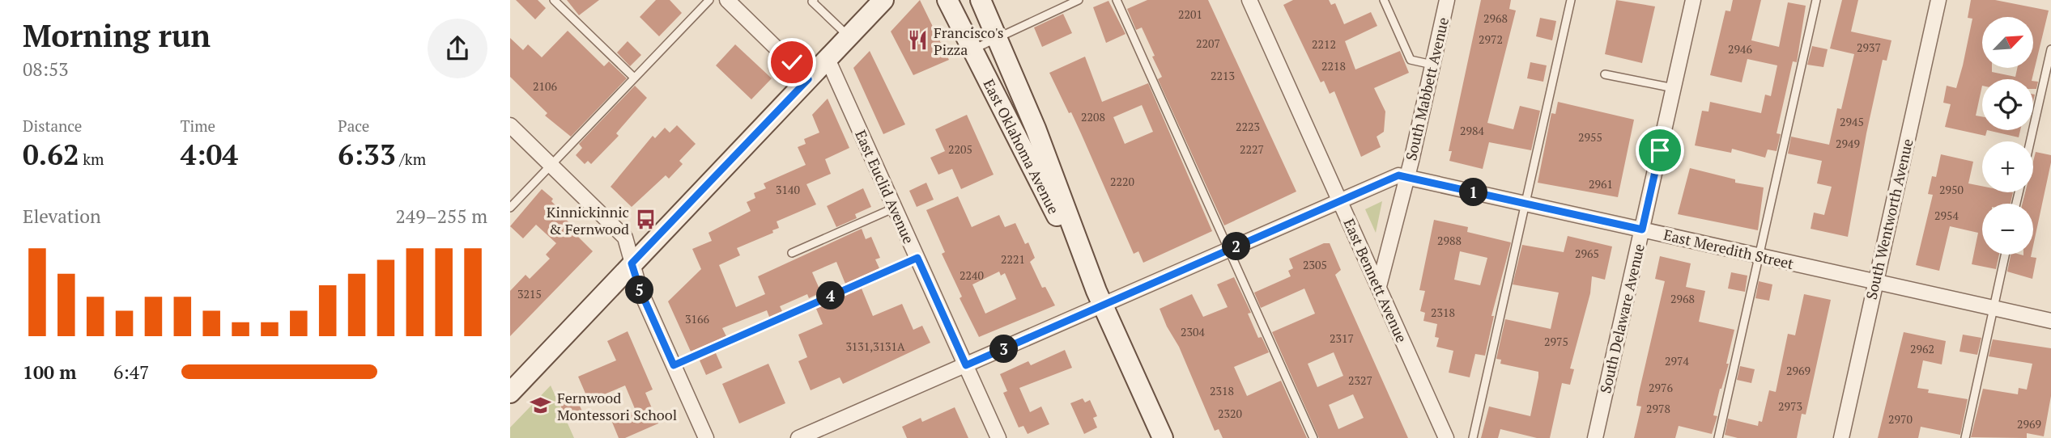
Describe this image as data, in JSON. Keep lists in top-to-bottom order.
{
  "streets": {
    "street": [
      "South Mabbett Avenue",
      "East Oklahoma Avenue",
      "East Euclid Avenue",
      "South Wentworth Avenue",
      "East Meredith Street",
      "East Bennett Avenue",
      "South Delaware Avenue"
    ]
  },
  "crossings": [
    ["South Mabbett Avenue", "East Oklahoma Avenue"],
    ["South Mabbett Avenue", "East Euclid Avenue"],
    ["South Mabbett Avenue", "East Meredith Street"],
    ["South Mabbett Avenue", "East Bennett Avenue"],
    ["South Wentworth Avenue", "East Meredith Street"],
    ["East Meredith Street", "South Delaware Avenue"]
  ],
  "places": {
    "restaurant": ["Francisco's Pizza"],
    "bus stop": ["Kinnickinnic & Fernwood"],
    "school or university": ["Fernwood Montessori School"]
  },
  "house_numbers": [
    "2201",
    "2968",
    "2972",
    "2207",
    "2212",
    "2937",
    "2946",
    "2218",
    "2213",
    "2106",
    "2208",
    "2945",
    "2223",
    "2984",
    "2955",
    "2949",
    "2205",
    "2227",
    "2220",
    "2961",
    "3140",
    "2950",
    "2954",
    "2988",
    "2965",
    "2221",
    "2305",
    "2240",
    "3215",
    "2968",
    "2318",
    "3166",
    "2304",
    "2317",
    "2975",
    "3131,3131A",
    "2962",
    "2974",
    "2969",
    "2327",
    "2976",
    "2318",
    "2973",
    "2978",
    "2320",
    "2970",
    "2969"
  ],
  "north": "top right",
  "page": {
    "heading": ["Morning run", "08:53"],
    "map_buttons": ["+", "−"],
    "stats": [
      ["Distance", "0.62 km"],
      ["Time", "4:04"],
      ["Pace", "6:33 /km"]
    ],
    "pins": [
      "1",
      "2",
      "5",
      "4",
      "3"
    ],
    "chart": ["Elevation", "249–255 m"],
    "list": [
      {
        "name": "100 m",
        "note": "6:47"
      }
    ]
  }
}
